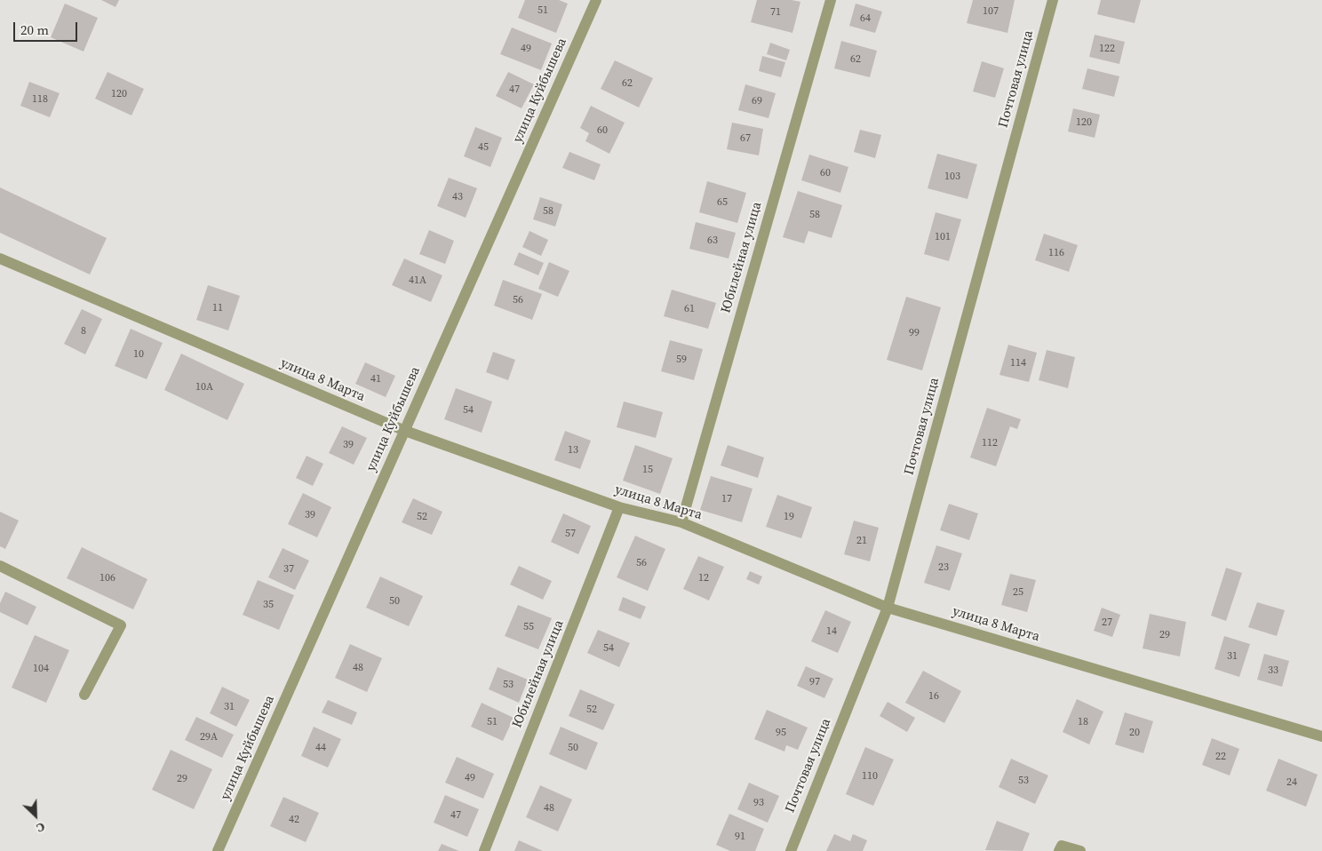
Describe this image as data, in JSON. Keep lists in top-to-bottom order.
{
  "streets": {
    "street": [
      "Почтовая улица",
      "улица Куйбышева",
      "Юбилейная улица",
      "улица 8 Марта"
    ]
  },
  "crossings": [
    ["Почтовая улица", "улица 8 Марта"],
    ["улица Куйбышева", "улица 8 Марта"],
    ["Юбилейная улица", "улица 8 Марта"]
  ],
  "house_numbers": [
    "51",
    "107",
    "71",
    "64",
    "49",
    "122",
    "62",
    "62",
    "47",
    "120",
    "118",
    "69",
    "120",
    "60",
    "67",
    "45",
    "60",
    "103",
    "43",
    "65",
    "58",
    "58",
    "101",
    "63",
    "116",
    "41А",
    "56",
    "11",
    "61",
    "8",
    "99",
    "10",
    "59",
    "114",
    "41",
    "10А",
    "54",
    "112",
    "39",
    "13",
    "15",
    "17",
    "39",
    "52",
    "19",
    "57",
    "21",
    "56",
    "23",
    "37",
    "106",
    "12",
    "25",
    "50",
    "35",
    "27",
    "55",
    "14",
    "29",
    "54",
    "31",
    "48",
    "104",
    "33",
    "97",
    "53",
    "16",
    "31",
    "52",
    "51",
    "18",
    "95",
    "20",
    "29А",
    "44",
    "50",
    "22",
    "110",
    "49",
    "29",
    "53",
    "24",
    "93",
    "48",
    "47",
    "42",
    "91"
  ],
  "scale_bar": "20 m",
  "north": "bottom right"
}
